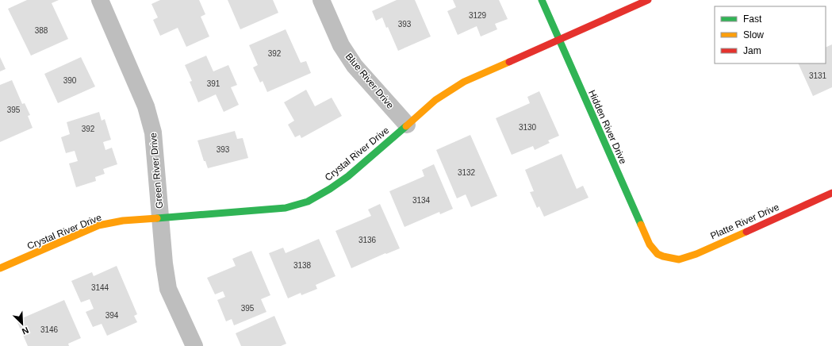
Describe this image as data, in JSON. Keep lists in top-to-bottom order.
{
  "streets": {
    "street": [
      "Blue River Drive",
      "Hidden River Drive",
      "Crystal River Drive",
      "Green River Drive",
      "Platte River Drive"
    ]
  },
  "crossings": [
    ["Blue River Drive", "Crystal River Drive"],
    ["Hidden River Drive", "Crystal River Drive"],
    ["Hidden River Drive", "Platte River Drive"],
    ["Crystal River Drive", "Green River Drive"]
  ],
  "house_numbers": [
    "3129",
    "393",
    "388",
    "392",
    "3131",
    "390",
    "391",
    "395",
    "3130",
    "392",
    "393",
    "3132",
    "3134",
    "3136",
    "3138",
    "3144",
    "395",
    "394",
    "3146"
  ],
  "legend": ["Fast", "Slow", "Jam"],
  "north": "bottom right"
}
